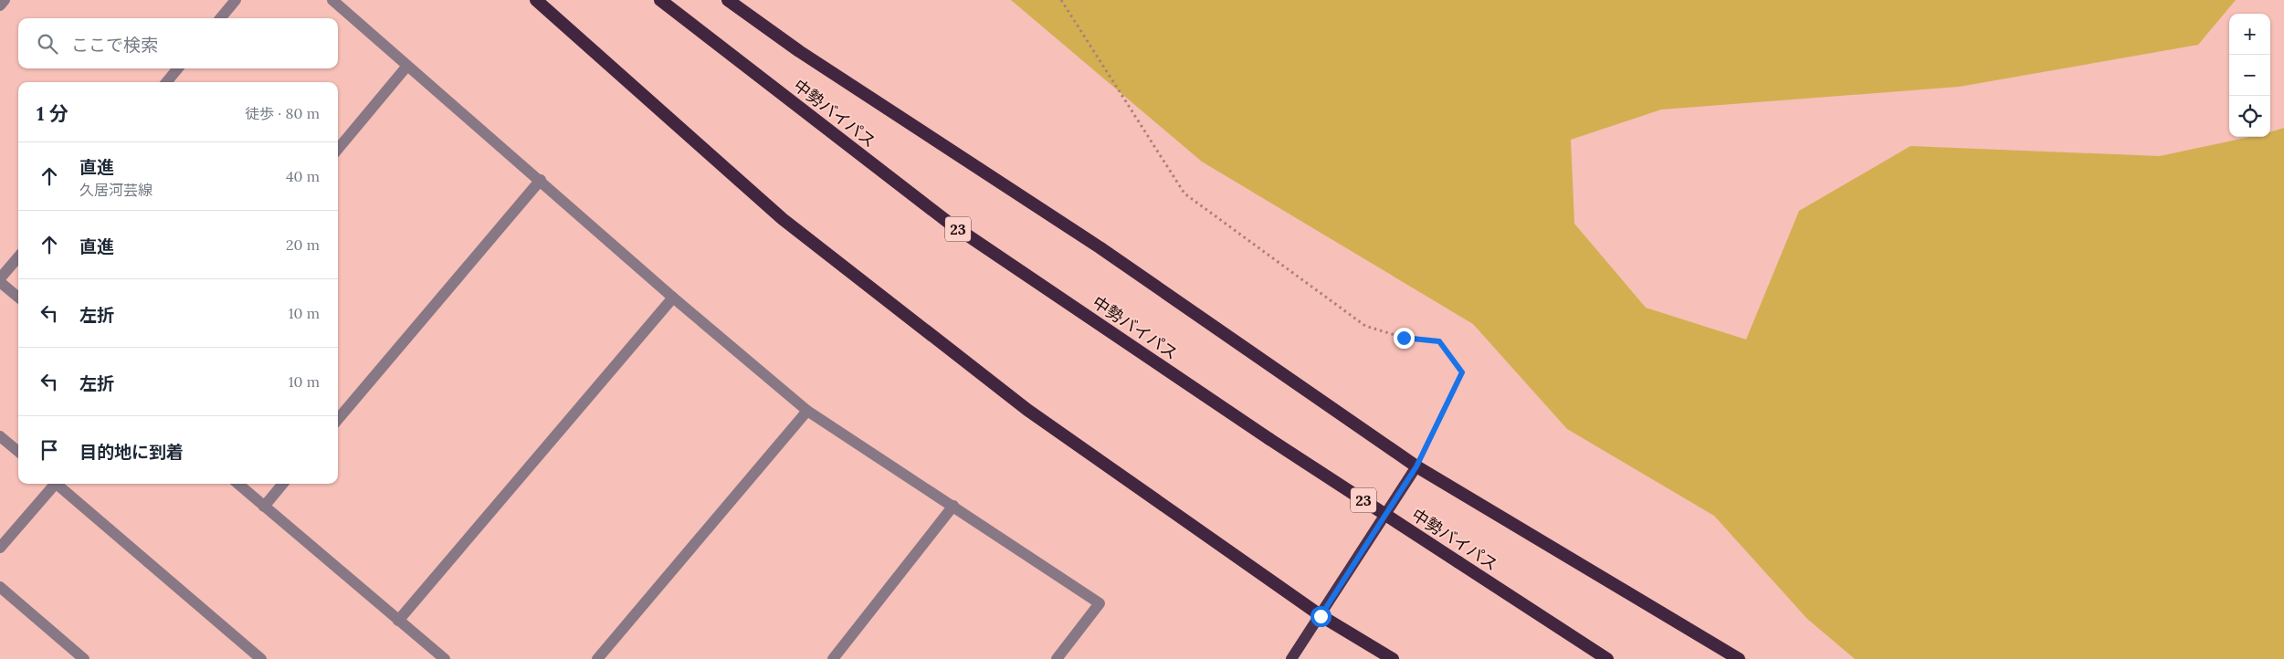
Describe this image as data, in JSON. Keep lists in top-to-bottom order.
{
  "streets": {
    "highway": ["中勢バイパス", "23"]
  },
  "page": {
    "map_buttons": ["+", "−"],
    "search": "ここで検索",
    "heading": ["1 分", "徒歩 · 80 m"],
    "list": [
      ["直進", "久居河芸線", "40 m"],
      ["直進", "20 m"],
      ["左折", "10 m"],
      ["左折", "10 m"],
      "目的地に到着"
    ]
  }
}
